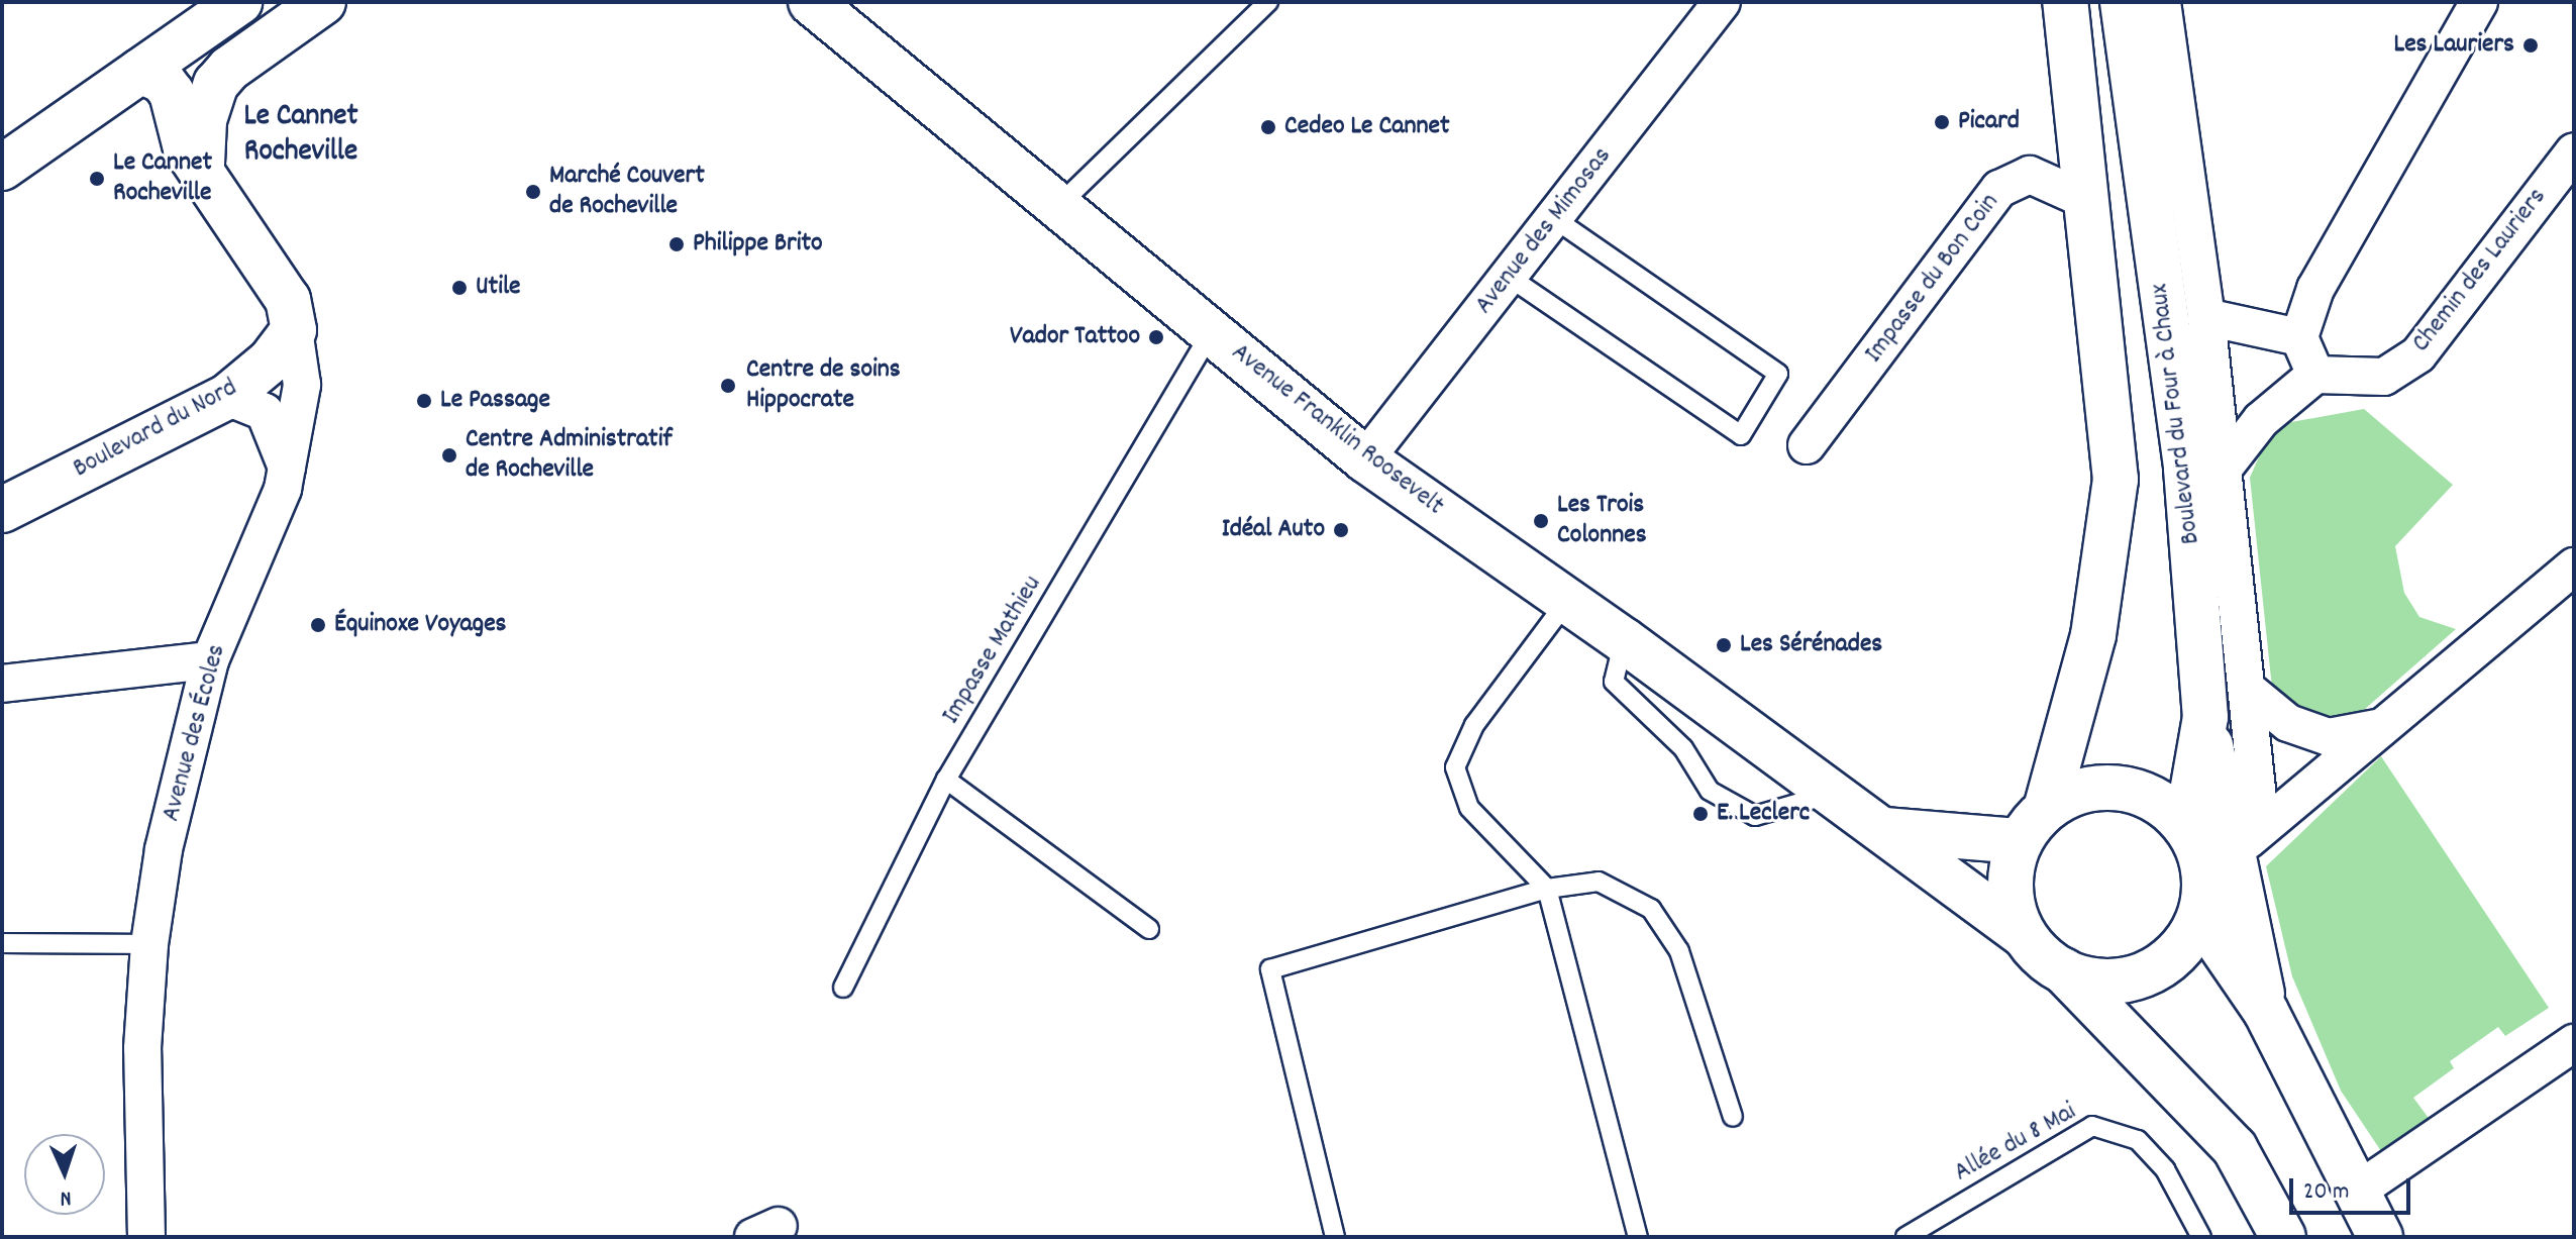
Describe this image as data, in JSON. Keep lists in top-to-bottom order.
{
  "streets": {
    "main road": [
      "Boulevard du Four à Chaux",
      "Boulevard du Nord",
      "Avenue Franklin Roosevelt",
      "Avenue des Écoles"
    ],
    "street": ["Avenue des Mimosas", "Chemin des Lauriers", "Impasse du Bon Coin"],
    "lane": ["Impasse Mathieu", "Allée du 8 Mai"]
  },
  "crossings": [
    ["Avenue des Mimosas", "Avenue Franklin Roosevelt"],
    ["Boulevard du Four à Chaux", "Avenue Franklin Roosevelt"],
    ["Boulevard du Nord", "Avenue des Écoles"],
    ["Avenue Franklin Roosevelt", "Impasse Mathieu"]
  ],
  "districts": ["Le Cannet Rocheville"],
  "places": [
    "Les Lauriers",
    "Picard",
    "Cedeo Le Cannet",
    "Le Cannet Rocheville",
    "Marché Couvert de Rocheville",
    "Philippe Brito",
    "Utile",
    "Vador Tattoo",
    "Centre de soins Hippocrate",
    "Le Passage",
    "Centre Administratif de Rocheville",
    "Les Trois Colonnes",
    "Idéal Auto",
    "Équinoxe Voyages",
    "Les Sérénades",
    "E. Leclerc"
  ],
  "scale_bar": "20 m",
  "north": "bottom"
}
